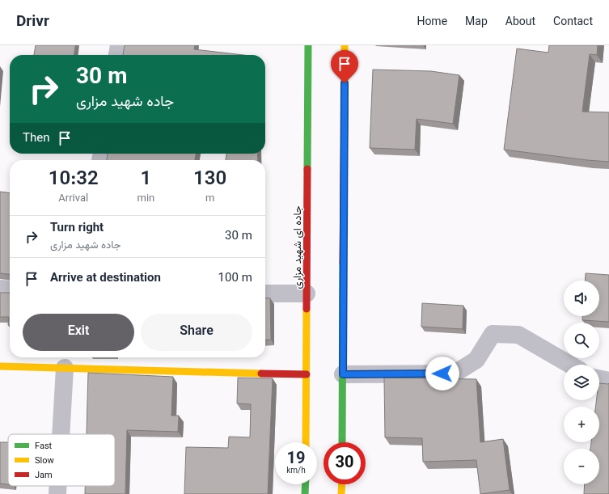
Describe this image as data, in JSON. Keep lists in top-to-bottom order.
{
  "streets": {
    "main road": ["جاده ای شهید مزاری"]
  },
  "legend": ["Fast", "Slow", "Jam"],
  "page": {
    "header": "Drivr",
    "nav": [
      "Home",
      "Map",
      "About",
      "Contact"
    ],
    "turn": ["30 m", "جاده شهید مزاری"],
    "then": "Then",
    "eta": [
      "10:32",
      "Arrival",
      "1",
      "min",
      "130",
      "m"
    ],
    "list": [
      {
        "name": "Turn right",
        "note": "جاده شهید مزاری",
        "value": "30 m"
      },
      {
        "name": "Arrive at destination",
        "value": "100 m"
      }
    ],
    "map_buttons": ["+", "−"],
    "buttons": ["Exit", "Share"],
    "speed": "19 km/h",
    "limit": "30"
  }
}
